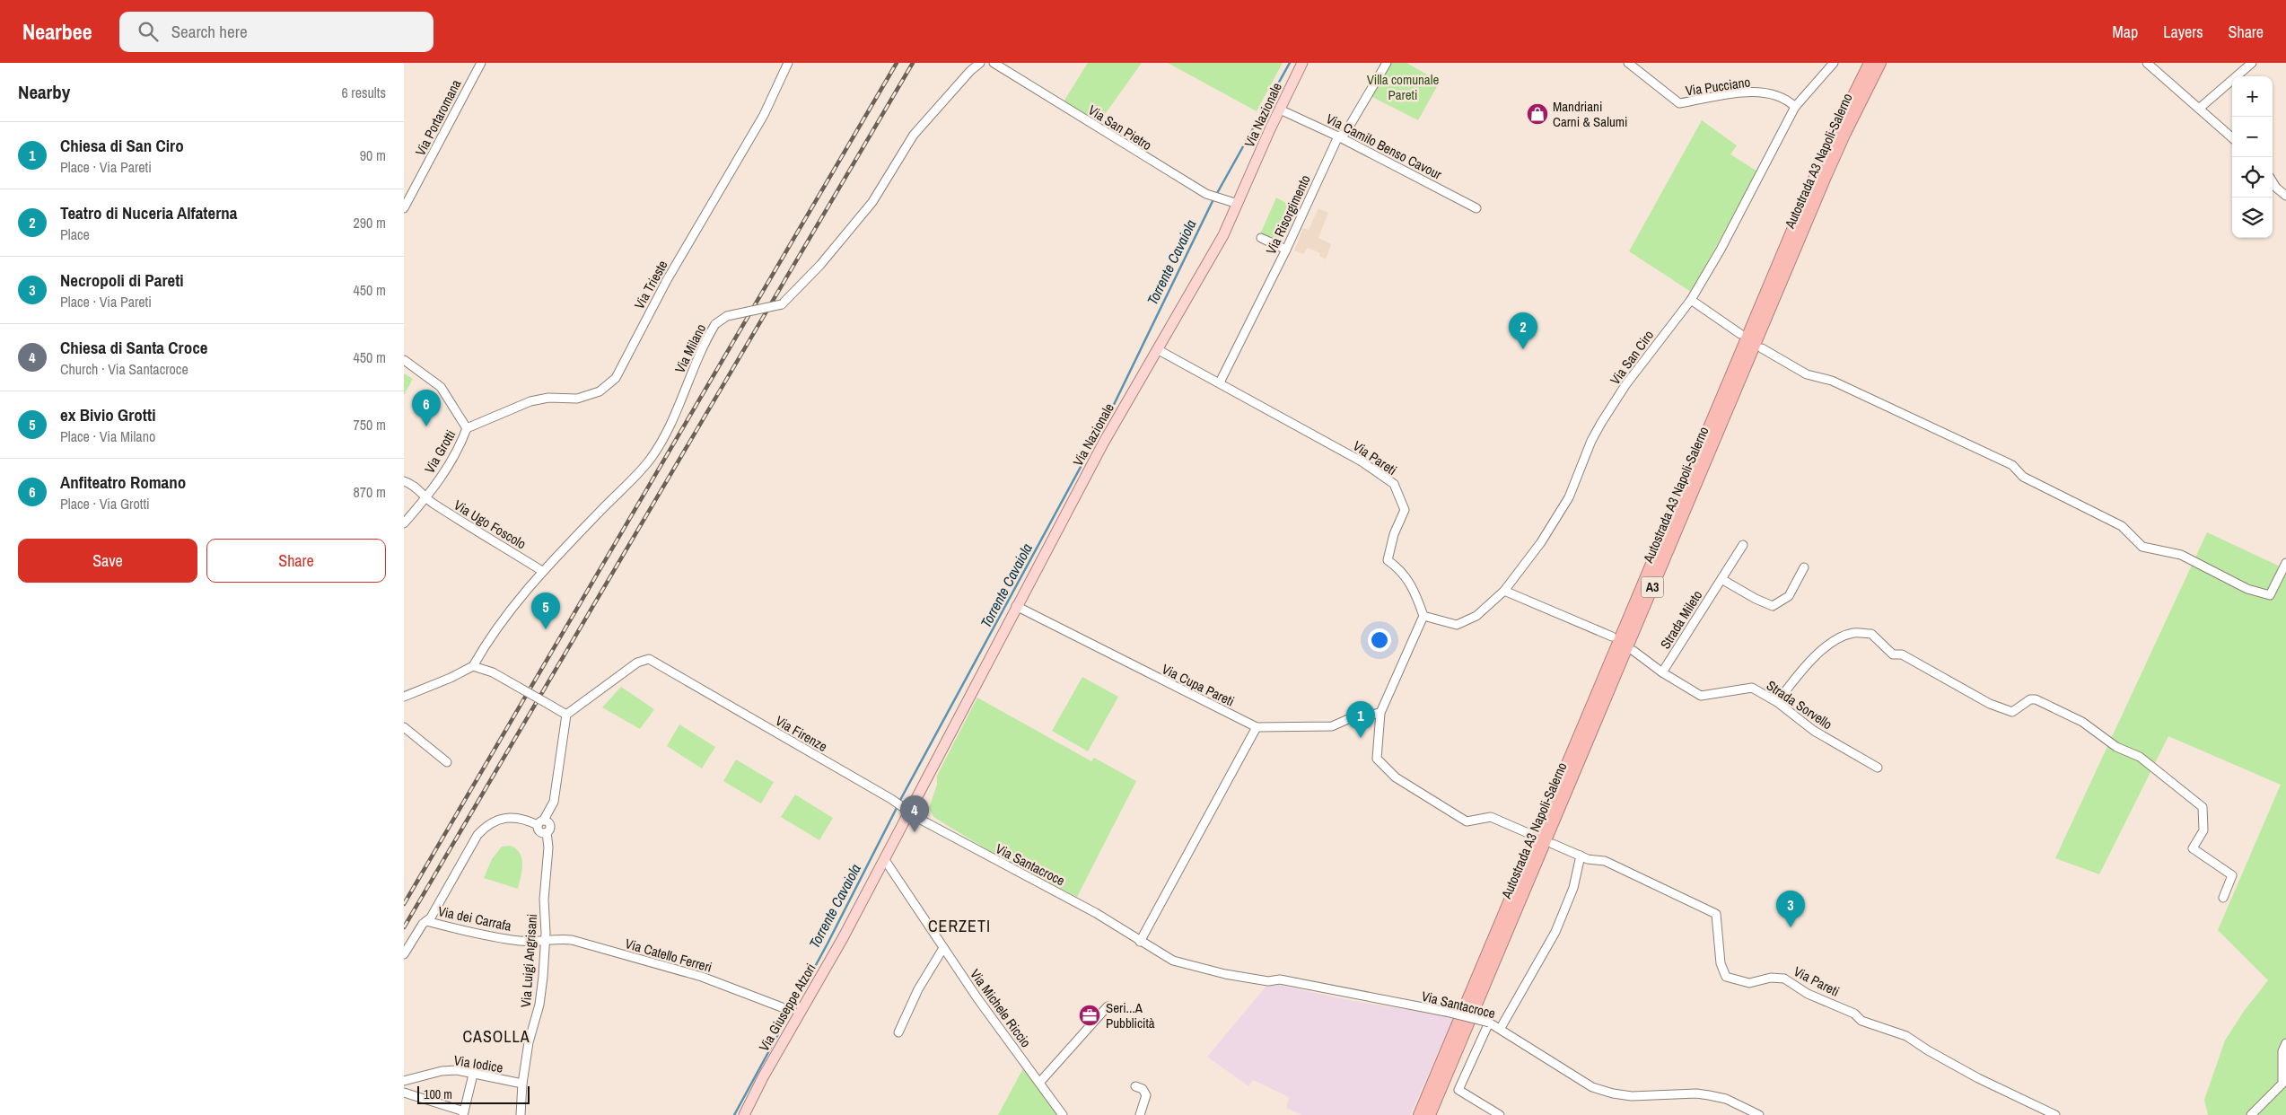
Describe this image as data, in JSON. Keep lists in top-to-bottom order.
{
  "streets": {
    "highway": ["Autostrada A3 Napoli-Salerno", "A3"],
    "main road": ["Via Nazionale", "Via Giuseppe Atzori"],
    "street": [
      "Via Pucciano",
      "Via Portaromana",
      "Via San Pietro",
      "Via Camilo Benso Cavour",
      "Via Risorgimento",
      "Via Trieste",
      "Via Milano",
      "Via San Ciro",
      "Via Grotti",
      "Via Pareti",
      "Via Ugo Foscolo",
      "Strada Mileto",
      "Via Cupa Pareti",
      "Strada Sorvello",
      "Via Firenze",
      "Via Santacroce",
      "Via dei Carrafa",
      "Via Catello Ferreri",
      "Via Luigi Angrisani",
      "Via Michele Riccio",
      "Via Iodice"
    ]
  },
  "crossings": [
    ["Via Pucciano", "Via San Ciro"],
    ["Via Nazionale", "Via San Pietro"],
    ["Via Nazionale", "Via Camilo Benso Cavour"],
    ["Via Nazionale", "Via Pareti"],
    ["Via Nazionale", "Via Cupa Pareti"],
    ["Via Nazionale", "Via Firenze"],
    ["Via Nazionale", "Via Santacroce"],
    ["Via Nazionale", "Via Giuseppe Atzori"],
    ["Via Camilo Benso Cavour", "Via Risorgimento"],
    ["Via Risorgimento", "Via Pareti"],
    ["Via Trieste", "Via Grotti"],
    ["Via Milano", "Via Ugo Foscolo"],
    ["Via San Ciro", "Via Pareti"],
    ["Via Grotti", "Via Ugo Foscolo"],
    ["Strada Mileto", "Strada Sorvello"],
    ["Via Firenze", "Via Santacroce"],
    ["Via Firenze", "Via Luigi Angrisani"],
    ["Via Firenze", "Via Giuseppe Atzori"],
    ["Via Santacroce", "Via Giuseppe Atzori"],
    ["Via dei Carrafa", "Via Catello Ferreri"],
    ["Via dei Carrafa", "Via Luigi Angrisani"],
    ["Via Catello Ferreri", "Via Luigi Angrisani"],
    ["Via Luigi Angrisani", "Via Iodice"],
    ["Via Giuseppe Atzori", "Via Michele Riccio"]
  ],
  "districts": ["CERZETI", "CASOLLA"],
  "water": ["Torrente Cavaiola"],
  "parks": ["Villa comunale Pareti"],
  "places": {
    "shop": ["Mandriani Carni & Salumi"],
    "office": ["Seri...A Pubblicità"]
  },
  "scale_bar": "100 m",
  "page": {
    "header": "Nearbee",
    "search": "Search here",
    "nav": ["Map", "Layers", "Share"],
    "heading": ["Nearby", "6 results"],
    "map_buttons": ["+", "−"],
    "list": [
      {
        "mark": "1",
        "name": "Chiesa di San Ciro",
        "note": "Place · Via Pareti",
        "value": "90 m"
      },
      {
        "mark": "2",
        "name": "Teatro di Nuceria Alfaterna",
        "note": "Place",
        "value": "290 m"
      },
      {
        "mark": "3",
        "name": "Necropoli di Pareti",
        "note": "Place · Via Pareti",
        "value": "450 m"
      },
      {
        "mark": "4",
        "name": "Chiesa di Santa Croce",
        "note": "Church · Via Santacroce",
        "value": "450 m"
      },
      {
        "mark": "5",
        "name": "ex Bivio Grotti",
        "note": "Place · Via Milano",
        "value": "750 m"
      },
      {
        "mark": "6",
        "name": "Anfiteatro Romano",
        "note": "Place · Via Grotti",
        "value": "870 m"
      }
    ],
    "pins": [
      "2",
      "6",
      "5",
      "1",
      "4",
      "3"
    ],
    "buttons": ["Save", "Share"],
    "scale": "100 m"
  }
}
